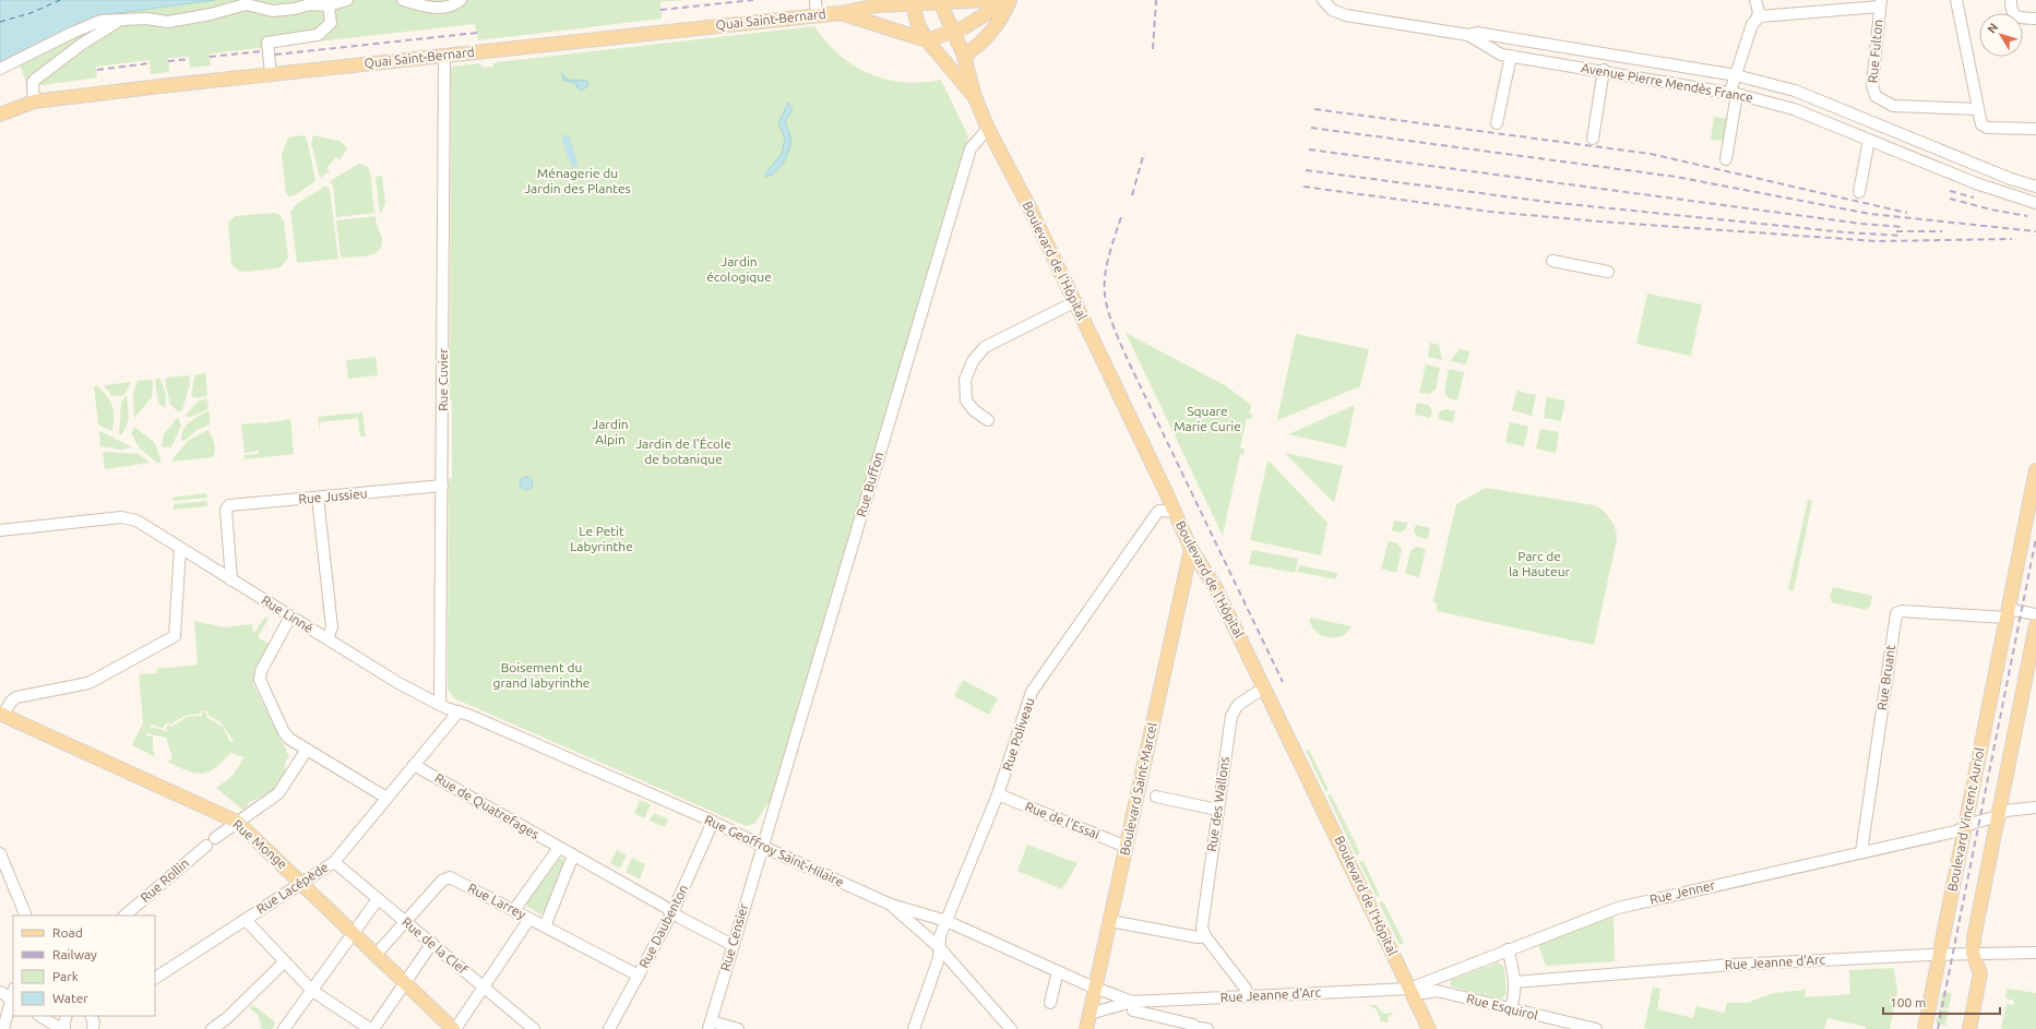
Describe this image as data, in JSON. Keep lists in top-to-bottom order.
{
  "streets": {
    "main road": [
      "Quai Saint-Bernard",
      "Boulevard de l'Hôpital",
      "Boulevard Saint-Marcel",
      "Boulevard Vincent Auriol",
      "Rue Monge"
    ],
    "street": [
      "Rue Fulton",
      "Avenue Pierre Mendès France",
      "Rue Cuvier",
      "Rue Buffon",
      "Rue Jussieu",
      "Rue Linné",
      "Rue Bruant",
      "Rue Poliveau",
      "Rue des Wallons",
      "Rue de Quatrefages",
      "Rue de l'Essai",
      "Rue Geoffroy Saint-Hilaire",
      "Rue Rollin",
      "Rue Lacépède",
      "Rue Jenner",
      "Rue Larrey",
      "Rue Daubenton",
      "Rue Censier",
      "Rue de la Clef",
      "Rue Jeanne d'Arc",
      "Rue Esquirol"
    ]
  },
  "crossings": [
    ["Quai Saint-Bernard", "Boulevard de l'Hôpital"],
    ["Quai Saint-Bernard", "Rue Cuvier"],
    ["Boulevard de l'Hôpital", "Rue Buffon"],
    ["Boulevard de l'Hôpital", "Rue Poliveau"],
    ["Boulevard de l'Hôpital", "Boulevard Saint-Marcel"],
    ["Boulevard de l'Hôpital", "Rue des Wallons"],
    ["Boulevard de l'Hôpital", "Rue Jenner"],
    ["Boulevard de l'Hôpital", "Rue Jeanne d'Arc"],
    ["Boulevard de l'Hôpital", "Rue Esquirol"],
    ["Rue Cuvier", "Rue Jussieu"],
    ["Rue Cuvier", "Rue Linné"],
    ["Rue Buffon", "Rue Geoffroy Saint-Hilaire"],
    ["Rue Buffon", "Rue Censier"],
    ["Rue Jussieu", "Rue Linné"],
    ["Rue Linné", "Rue Geoffroy Saint-Hilaire"],
    ["Rue Linné", "Rue Lacépède"],
    ["Rue Bruant", "Boulevard Vincent Auriol"],
    ["Rue Bruant", "Rue Jenner"],
    ["Rue Poliveau", "Rue de l'Essai"],
    ["Rue Poliveau", "Rue Geoffroy Saint-Hilaire"],
    ["Boulevard Saint-Marcel", "Rue de l'Essai"],
    ["Boulevard Saint-Marcel", "Rue Geoffroy Saint-Hilaire"],
    ["Boulevard Saint-Marcel", "Rue Jeanne d'Arc"],
    ["Rue de Quatrefages", "Rue Lacépède"],
    ["Rue de Quatrefages", "Rue Daubenton"],
    ["Rue de Quatrefages", "Rue Censier"],
    ["Boulevard Vincent Auriol", "Rue Jenner"],
    ["Boulevard Vincent Auriol", "Rue Jeanne d'Arc"],
    ["Rue Monge", "Rue Lacépède"],
    ["Rue Monge", "Rue Larrey"],
    ["Rue Geoffroy Saint-Hilaire", "Rue Lacépède"],
    ["Rue Geoffroy Saint-Hilaire", "Rue Daubenton"],
    ["Rue Geoffroy Saint-Hilaire", "Rue Censier"],
    ["Rue Geoffroy Saint-Hilaire", "Rue Jeanne d'Arc"],
    ["Rue Lacépède", "Rue de la Clef"],
    ["Rue Jenner", "Rue Jeanne d'Arc"],
    ["Rue Jenner", "Rue Esquirol"],
    ["Rue Larrey", "Rue Daubenton"],
    ["Rue Larrey", "Rue de la Clef"],
    ["Rue Jeanne d'Arc", "Rue Esquirol"]
  ],
  "parks": [
    "Ménagerie du Jardin des Plantes",
    "Jardin écologique",
    "Square Marie Curie",
    "Jardin Alpin",
    "Jardin de l'École de botanique",
    "Le Petit Labyrinthe",
    "Parc de la Hauteur",
    "Boisement du grand labyrinthe"
  ],
  "legend": [
    "Road",
    "Railway",
    "Park",
    "Water"
  ],
  "scale_bar": "100 m",
  "north": "top left"
}
